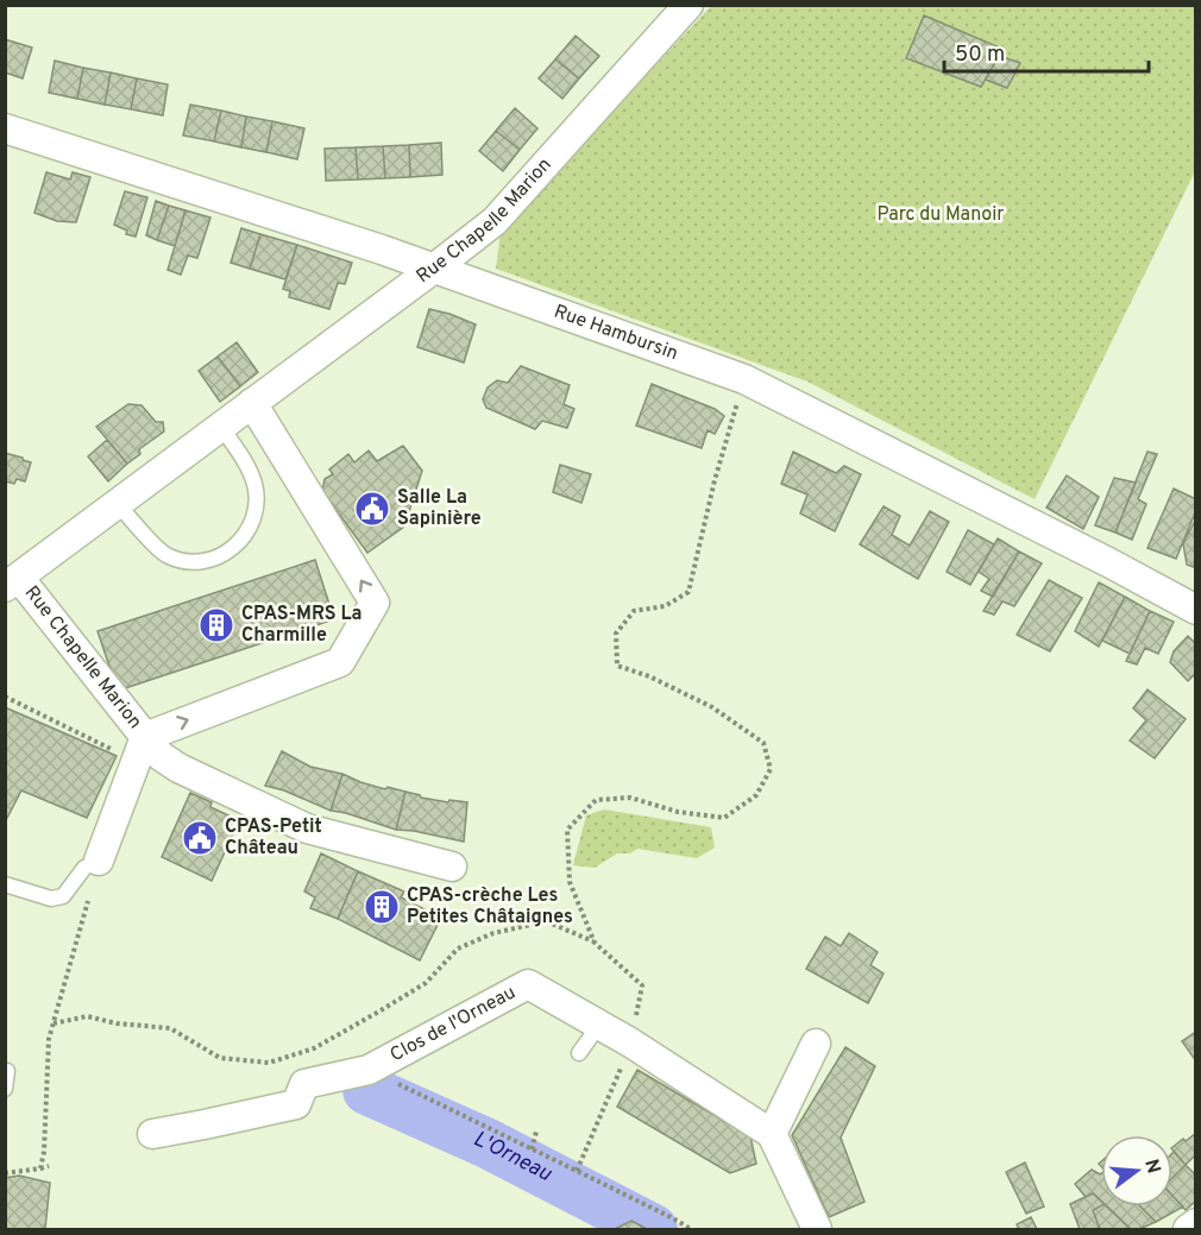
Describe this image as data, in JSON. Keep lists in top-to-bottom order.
{
  "streets": {
    "street": ["Rue Chapelle Marion", "Rue Hambursin", "Clos de l'Orneau"]
  },
  "crossings": [
    ["Rue Chapelle Marion", "Rue Hambursin"]
  ],
  "water": ["L'Orneau"],
  "parks": ["Parc du Manoir"],
  "places": {
    "public building": ["Salle La Sapinière", "CPAS-Petit Château"],
    "building": ["CPAS-MRS La Charmille", "CPAS-crèche Les Petites Châtaignes"]
  },
  "scale_bar": "50 m",
  "north": "right"
}
